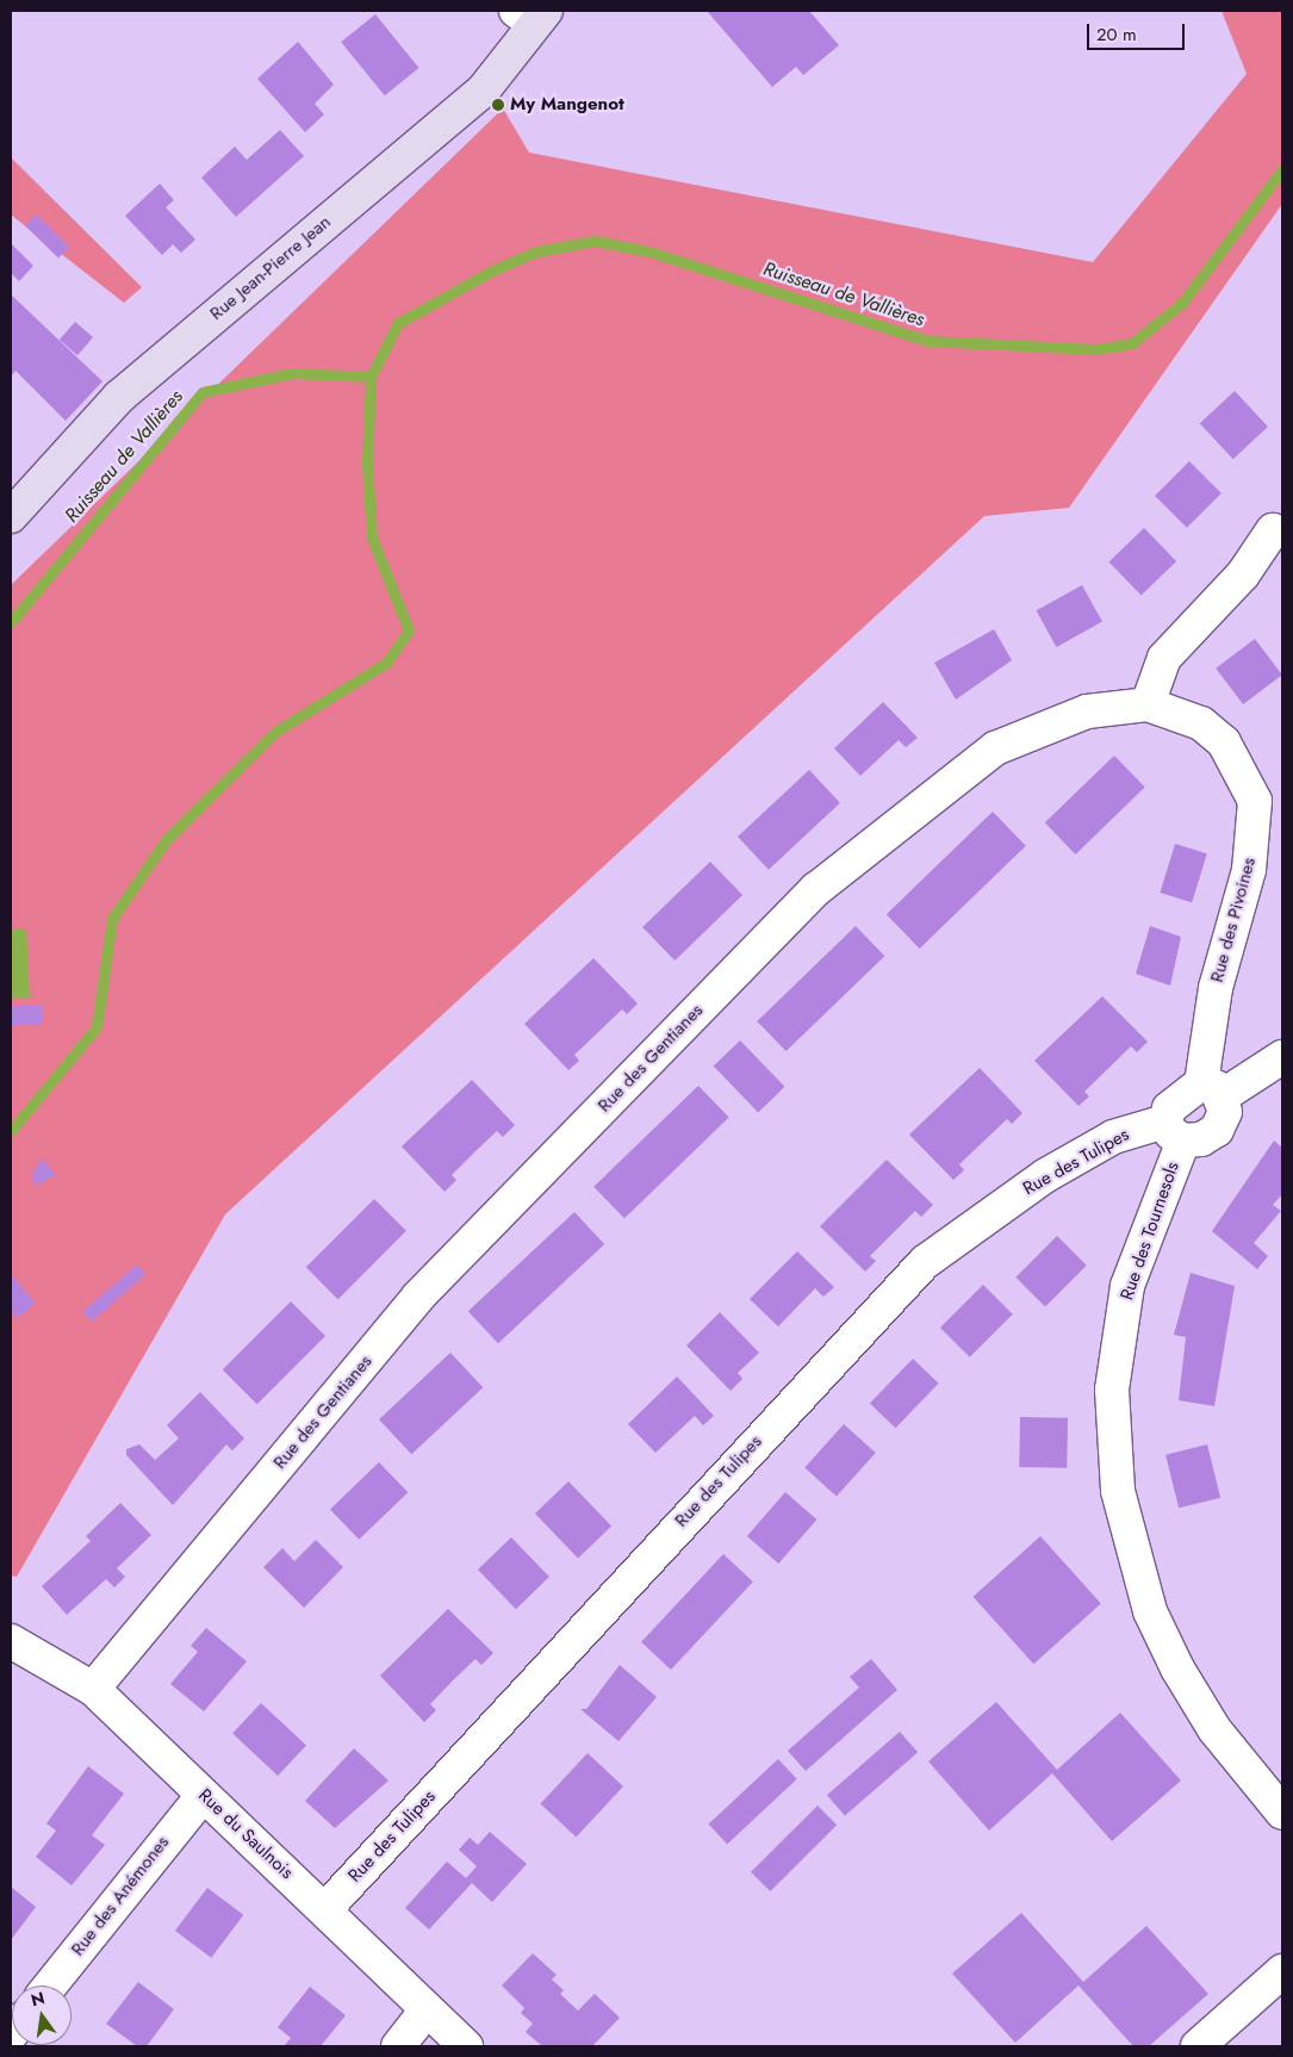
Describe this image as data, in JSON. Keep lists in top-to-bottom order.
{
  "streets": {
    "main road": ["Rue Jean-Pierre Jean"],
    "street": [
      "Rue des Pivoines",
      "Rue des Gentianes",
      "Rue des Tulipes",
      "Rue des Tournesols",
      "Rue du Saulnois",
      "Rue des Anémones"
    ]
  },
  "crossings": [
    ["Rue des Pivoines", "Rue des Gentianes"],
    ["Rue des Pivoines", "Rue des Tulipes"],
    ["Rue des Pivoines", "Rue des Tournesols"],
    ["Rue des Gentianes", "Rue du Saulnois"],
    ["Rue des Tulipes", "Rue des Tournesols"],
    ["Rue des Tulipes", "Rue du Saulnois"],
    ["Rue du Saulnois", "Rue des Anémones"]
  ],
  "water": ["Ruisseau de Vallières"],
  "places": ["My Mangenot"],
  "scale_bar": "20 m",
  "north": "top"
}
